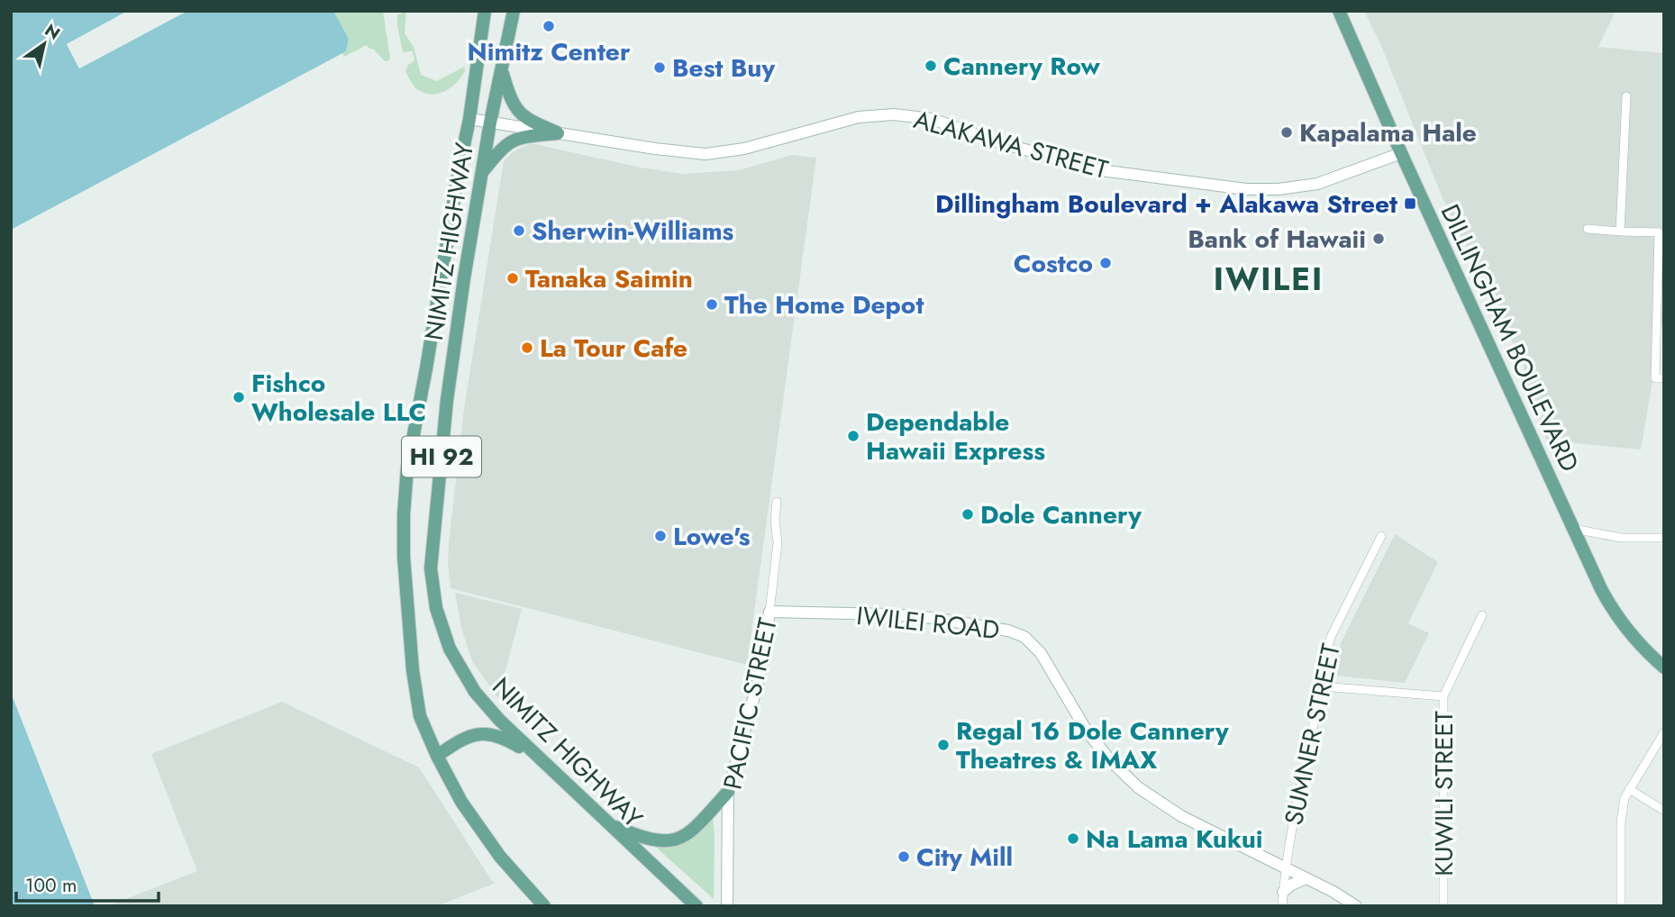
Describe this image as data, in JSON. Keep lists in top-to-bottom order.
{
  "streets": {
    "main road": ["NIMITZ HIGHWAY", "DILLINGHAM BOULEVARD", "HI 92"],
    "street": [
      "ALAKAWA STREET",
      "IWILEI ROAD",
      "PACIFIC STREET",
      "SUMNER STREET",
      "KUWILI STREET"
    ]
  },
  "crossings": [
    ["ALAKAWA STREET", "NIMITZ HIGHWAY"],
    ["ALAKAWA STREET", "DILLINGHAM BOULEVARD"],
    ["IWILEI ROAD", "PACIFIC STREET"],
    ["IWILEI ROAD", "SUMNER STREET"]
  ],
  "districts": ["IWILEI"],
  "places": {
    "other": [
      "Nimitz Center",
      "Cannery Row",
      "Best Buy",
      "Kapalama Hale",
      "Sherwin-Williams",
      "Bank of Hawaii",
      "Costco",
      "Tanaka Saimin",
      "The Home Depot",
      "La Tour Cafe",
      "Fishco Wholesale LLC",
      "Dependable Hawaii Express",
      "Dole Cannery",
      "Lowe's",
      "Regal 16 Dole Cannery Theatres & IMAX",
      "Na Lama Kukui",
      "City Mill"
    ],
    "transit": ["Dillingham Boulevard + Alakawa Street"]
  },
  "scale_bar": "100 m",
  "north": "top right"
}
